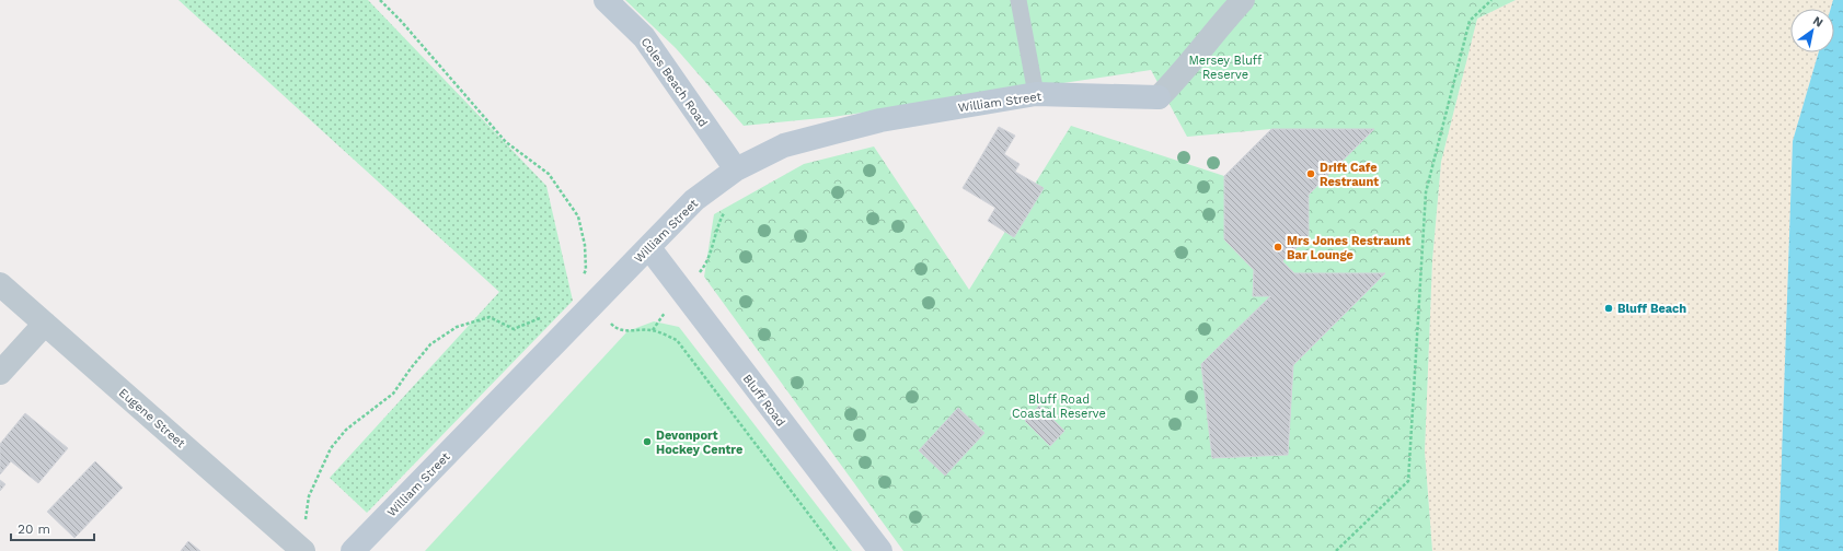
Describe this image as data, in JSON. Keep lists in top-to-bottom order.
{
  "streets": {
    "street": [
      "Coles Beach Road",
      "William Street",
      "Bluff Road",
      "Eugene Street"
    ]
  },
  "crossings": [
    ["Coles Beach Road", "William Street"],
    ["William Street", "Bluff Road"]
  ],
  "parks": ["Mersey Bluff Reserve", "Bluff Road Coastal Reserve"],
  "places": [
    "Drift Cafe Restraunt",
    "Mrs Jones Restraunt Bar Lounge",
    "Bluff Beach",
    "Devonport Hockey Centre"
  ],
  "scale_bar": "20 m",
  "north": "top right"
}
